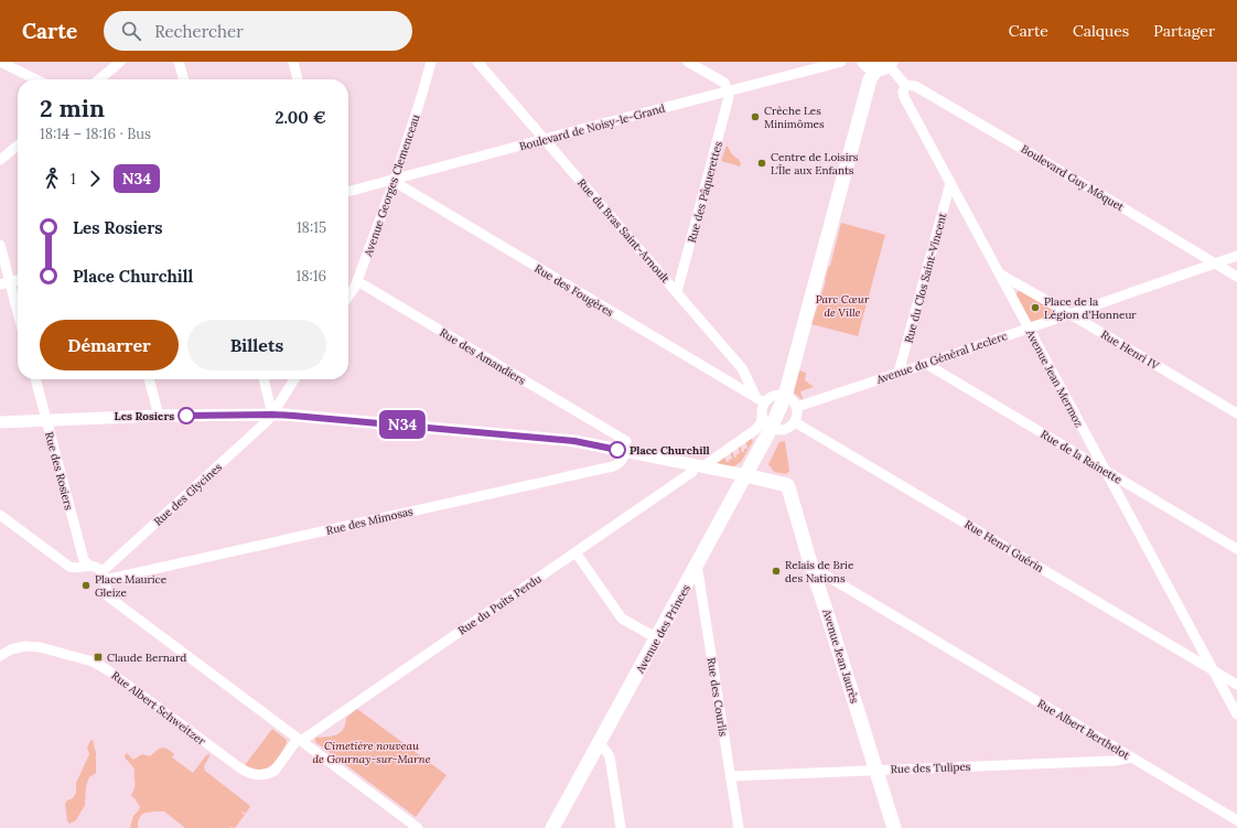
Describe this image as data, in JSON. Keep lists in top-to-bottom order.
{
  "streets": {
    "main road": ["Avenue des Princes", "Avenue Jean Jaurès"],
    "street": [
      "Boulevard de Noisy-le-Grand",
      "Boulevard Guy Môquet",
      "Avenue Georges Clemenceau",
      "Rue des Pâquerettes",
      "Rue du Bras Saint-Arnoult",
      "Rue du Clos Saint-Vincent",
      "Rue des Fougères",
      "Rue Henri IV",
      "Rue des Amandiers",
      "Avenue du Général Leclerc",
      "Avenue Jean Mermoz",
      "Rue de la Rainette",
      "Rue des Rosiers",
      "Rue des Glycines",
      "Rue des Mimosas",
      "Rue Henri Guérin",
      "Rue du Puits Perdu",
      "Rue des Courlis",
      "Rue Albert Schweitzer",
      "Rue Albert Berthelot",
      "Rue des Tulipes"
    ]
  },
  "crossings": [
    ["Boulevard de Noisy-le-Grand", "Avenue Georges Clemenceau"],
    ["Boulevard de Noisy-le-Grand", "Rue des Pâquerettes"],
    ["Boulevard de Noisy-le-Grand", "Rue du Bras Saint-Arnoult"],
    ["Boulevard de Noisy-le-Grand", "Rue des Fougères"],
    ["Boulevard Guy Môquet", "Avenue du Général Leclerc"],
    ["Boulevard Guy Môquet", "Avenue Jean Mermoz"],
    ["Avenue Georges Clemenceau", "Rue des Fougères"],
    ["Avenue Georges Clemenceau", "Rue des Amandiers"],
    ["Rue des Pâquerettes", "Rue du Bras Saint-Arnoult"],
    ["Rue du Bras Saint-Arnoult", "Rue des Fougères"],
    ["Rue du Clos Saint-Vincent", "Avenue du Général Leclerc"],
    ["Rue du Clos Saint-Vincent", "Avenue Jean Mermoz"],
    ["Rue Henri IV", "Avenue du Général Leclerc"],
    ["Rue Henri IV", "Avenue Jean Mermoz"],
    ["Rue des Amandiers", "Rue des Mimosas"],
    ["Avenue du Général Leclerc", "Avenue Jean Mermoz"],
    ["Avenue du Général Leclerc", "Rue de la Rainette"],
    ["Avenue Jean Mermoz", "Rue de la Rainette"],
    ["Avenue Jean Mermoz", "Rue Henri Guérin"],
    ["Rue des Glycines", "Rue des Mimosas"],
    ["Rue du Puits Perdu", "Avenue des Princes"],
    ["Rue du Puits Perdu", "Rue Albert Schweitzer"],
    ["Avenue des Princes", "Avenue Jean Jaurès"],
    ["Avenue des Princes", "Rue des Courlis"],
    ["Avenue Jean Jaurès", "Rue Albert Berthelot"],
    ["Avenue Jean Jaurès", "Rue des Tulipes"],
    ["Rue des Courlis", "Rue des Tulipes"],
    ["Rue Albert Berthelot", "Rue des Tulipes"]
  ],
  "parks": ["Parc Cœur de Ville", "Cimetière nouveau de Gournay-sur-Marne"],
  "places": {
    "other": [
      "Crèche Les Minimômes",
      "Centre de Loisirs L'Île aux Enfants",
      "Place de la Légion d'Honneur",
      "Les Rosiers",
      "Place Churchill",
      "Relais de Brie des Nations",
      "Place Maurice Gleize"
    ],
    "transit": ["Claude Bernard"]
  },
  "lines": ["bus line N34"],
  "page": {
    "header": "Carte",
    "search": "Rechercher",
    "nav": ["Carte", "Calques", "Partager"],
    "on_map": "N34",
    "heading": ["2 min", "18:14 – 18:16 · Bus", "2.00 €"],
    "legs": ["1", "N34"],
    "list": [
      {
        "name": "Les Rosiers",
        "value": "18:15"
      },
      {
        "name": "Place Churchill",
        "value": "18:16"
      }
    ],
    "buttons": ["Démarrer", "Billets"]
  }
}
